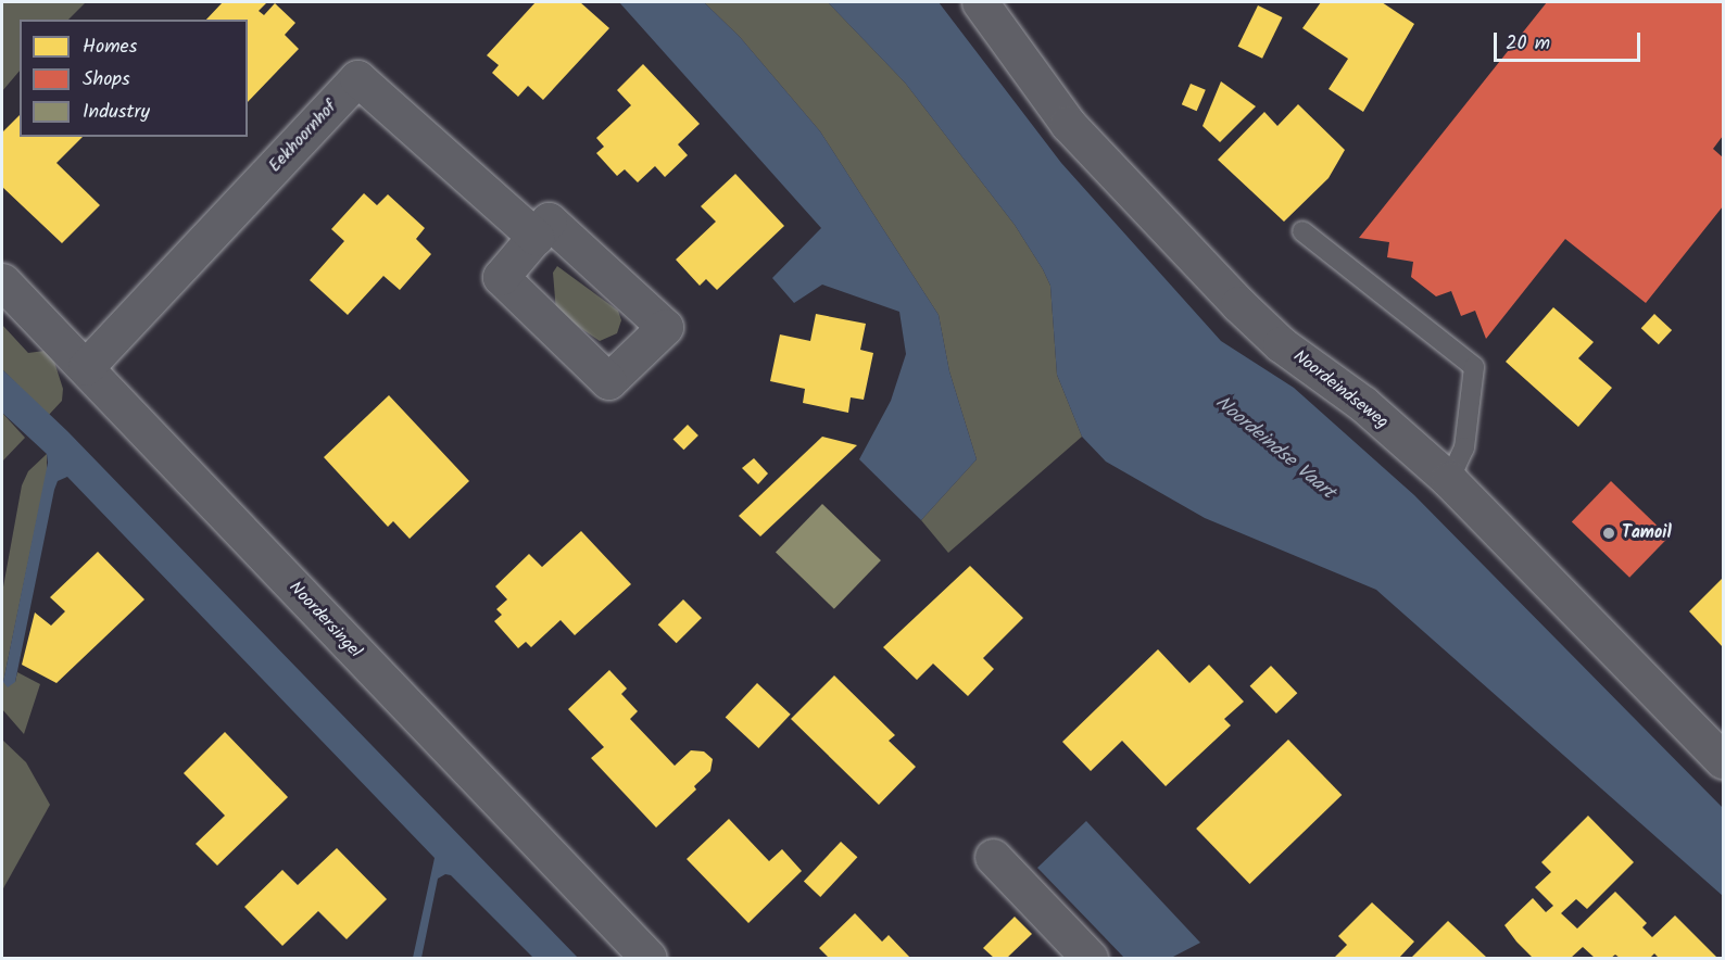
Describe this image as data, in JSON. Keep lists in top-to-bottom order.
{
  "streets": {
    "street": ["Eekhoornhof", "Noordeindseweg", "Noordersingel"]
  },
  "crossings": [
    ["Eekhoornhof", "Noordersingel"]
  ],
  "water": ["Noordeindse Vaart"],
  "places": ["Tamoil"],
  "legend": ["Homes", "Shops", "Industry"],
  "scale_bar": "20 m"
}
